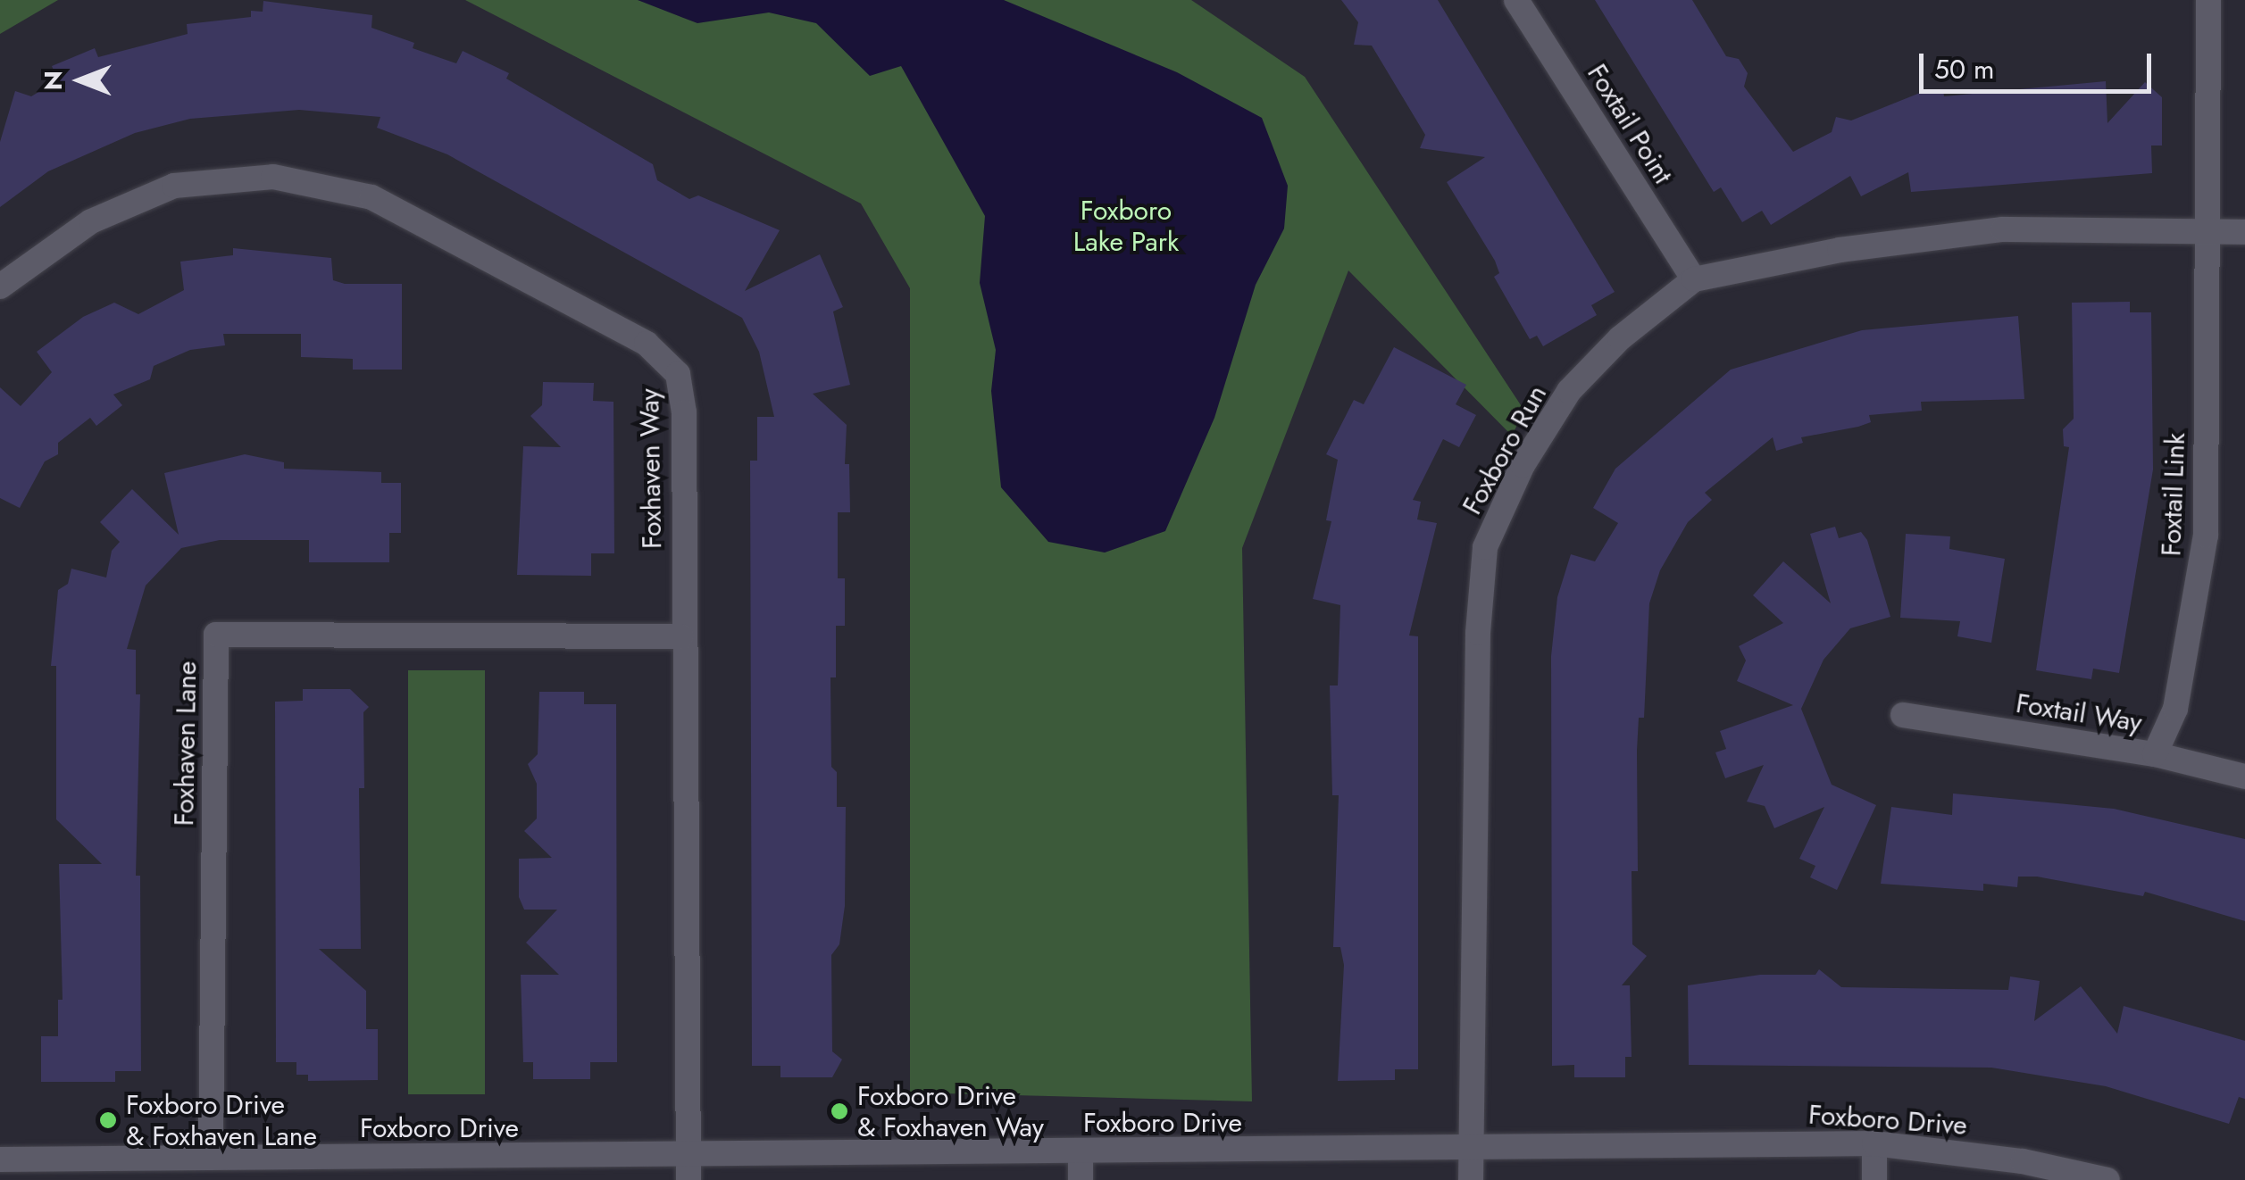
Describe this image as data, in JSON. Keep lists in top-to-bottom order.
{
  "streets": {
    "street": [
      "Foxtail Point",
      "Foxboro Run",
      "Foxhaven Way",
      "Foxtail Link",
      "Foxtail Way",
      "Foxhaven Lane",
      "Foxboro Drive"
    ]
  },
  "crossings": [
    ["Foxtail Point", "Foxboro Run"],
    ["Foxboro Run", "Foxtail Link"],
    ["Foxboro Run", "Foxboro Drive"],
    ["Foxhaven Way", "Foxhaven Lane"],
    ["Foxhaven Way", "Foxboro Drive"],
    ["Foxtail Link", "Foxtail Way"],
    ["Foxhaven Lane", "Foxboro Drive"]
  ],
  "parks": ["Foxboro Lake Park"],
  "places": ["Foxboro Drive & Foxhaven Way", "Foxboro Drive & Foxhaven Lane"],
  "scale_bar": "50 m",
  "north": "left"
}
